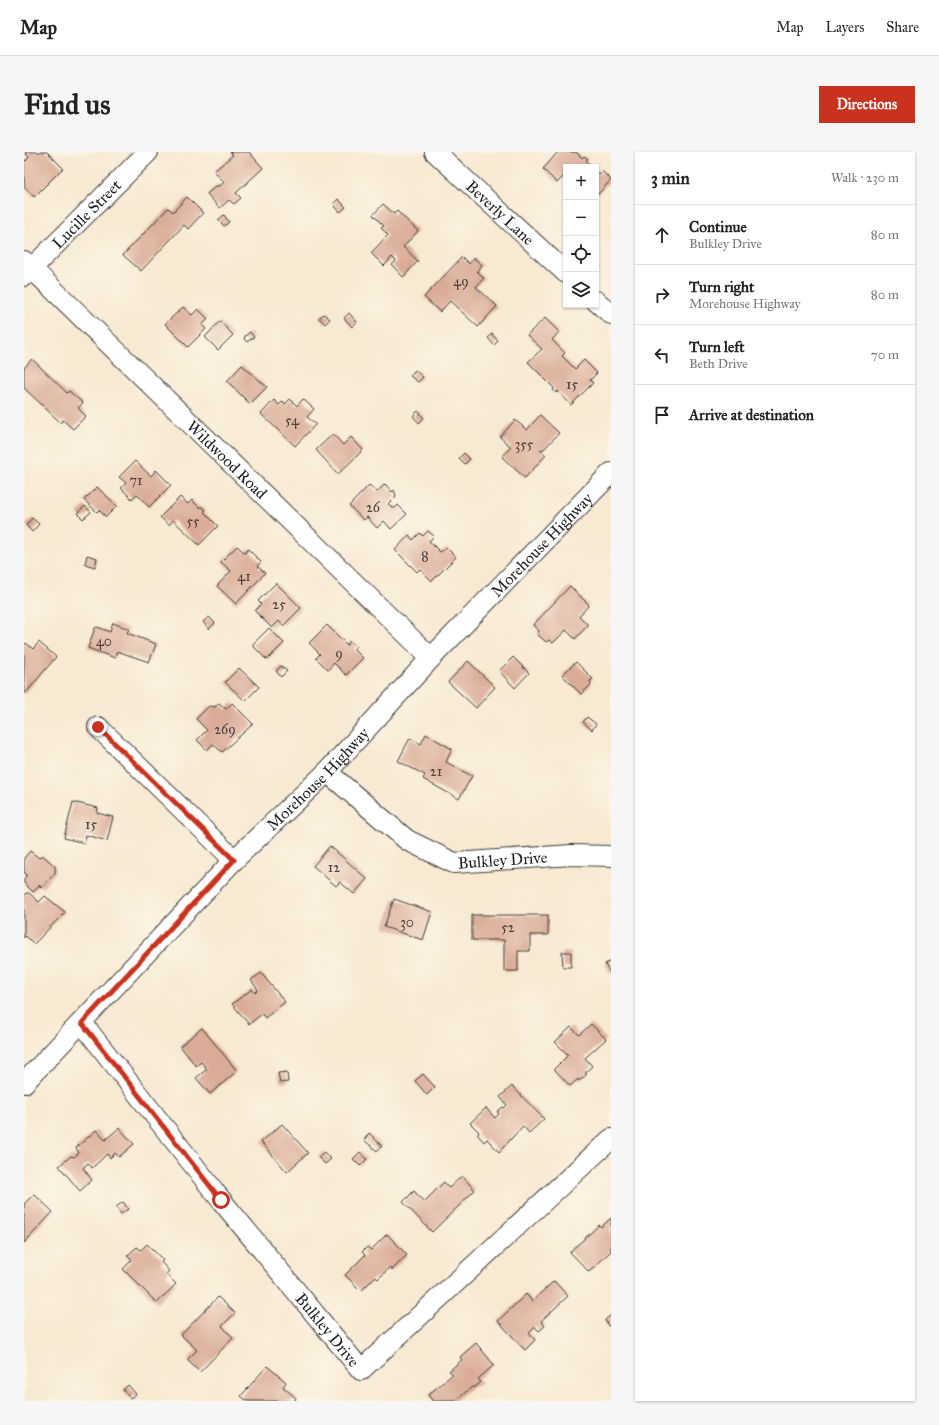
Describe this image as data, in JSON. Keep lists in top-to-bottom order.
{
  "streets": {
    "street": [
      "Beverly Lane",
      "Lucille Street",
      "Wildwood Road",
      "Morehouse Highway",
      "Bulkley Drive"
    ]
  },
  "crossings": [
    ["Lucille Street", "Wildwood Road"],
    ["Wildwood Road", "Morehouse Highway"],
    ["Morehouse Highway", "Bulkley Drive"]
  ],
  "house_numbers": [
    "49",
    "15",
    "54",
    "355",
    "71",
    "26",
    "55",
    "8",
    "41",
    "25",
    "40",
    "9",
    "269",
    "21",
    "15",
    "12",
    "30",
    "52"
  ],
  "page": {
    "header": "Map",
    "nav": ["Map", "Layers", "Share"],
    "buttons": "Directions",
    "title": "Find us",
    "heading": ["3 min", "Walk · 230 m"],
    "map_buttons": ["+", "−"],
    "list": [
      ["Continue", "Bulkley Drive", "80 m"],
      ["Turn right", "Morehouse Highway", "80 m"],
      ["Turn left", "Beth Drive", "70 m"],
      "Arrive at destination"
    ]
  }
}
